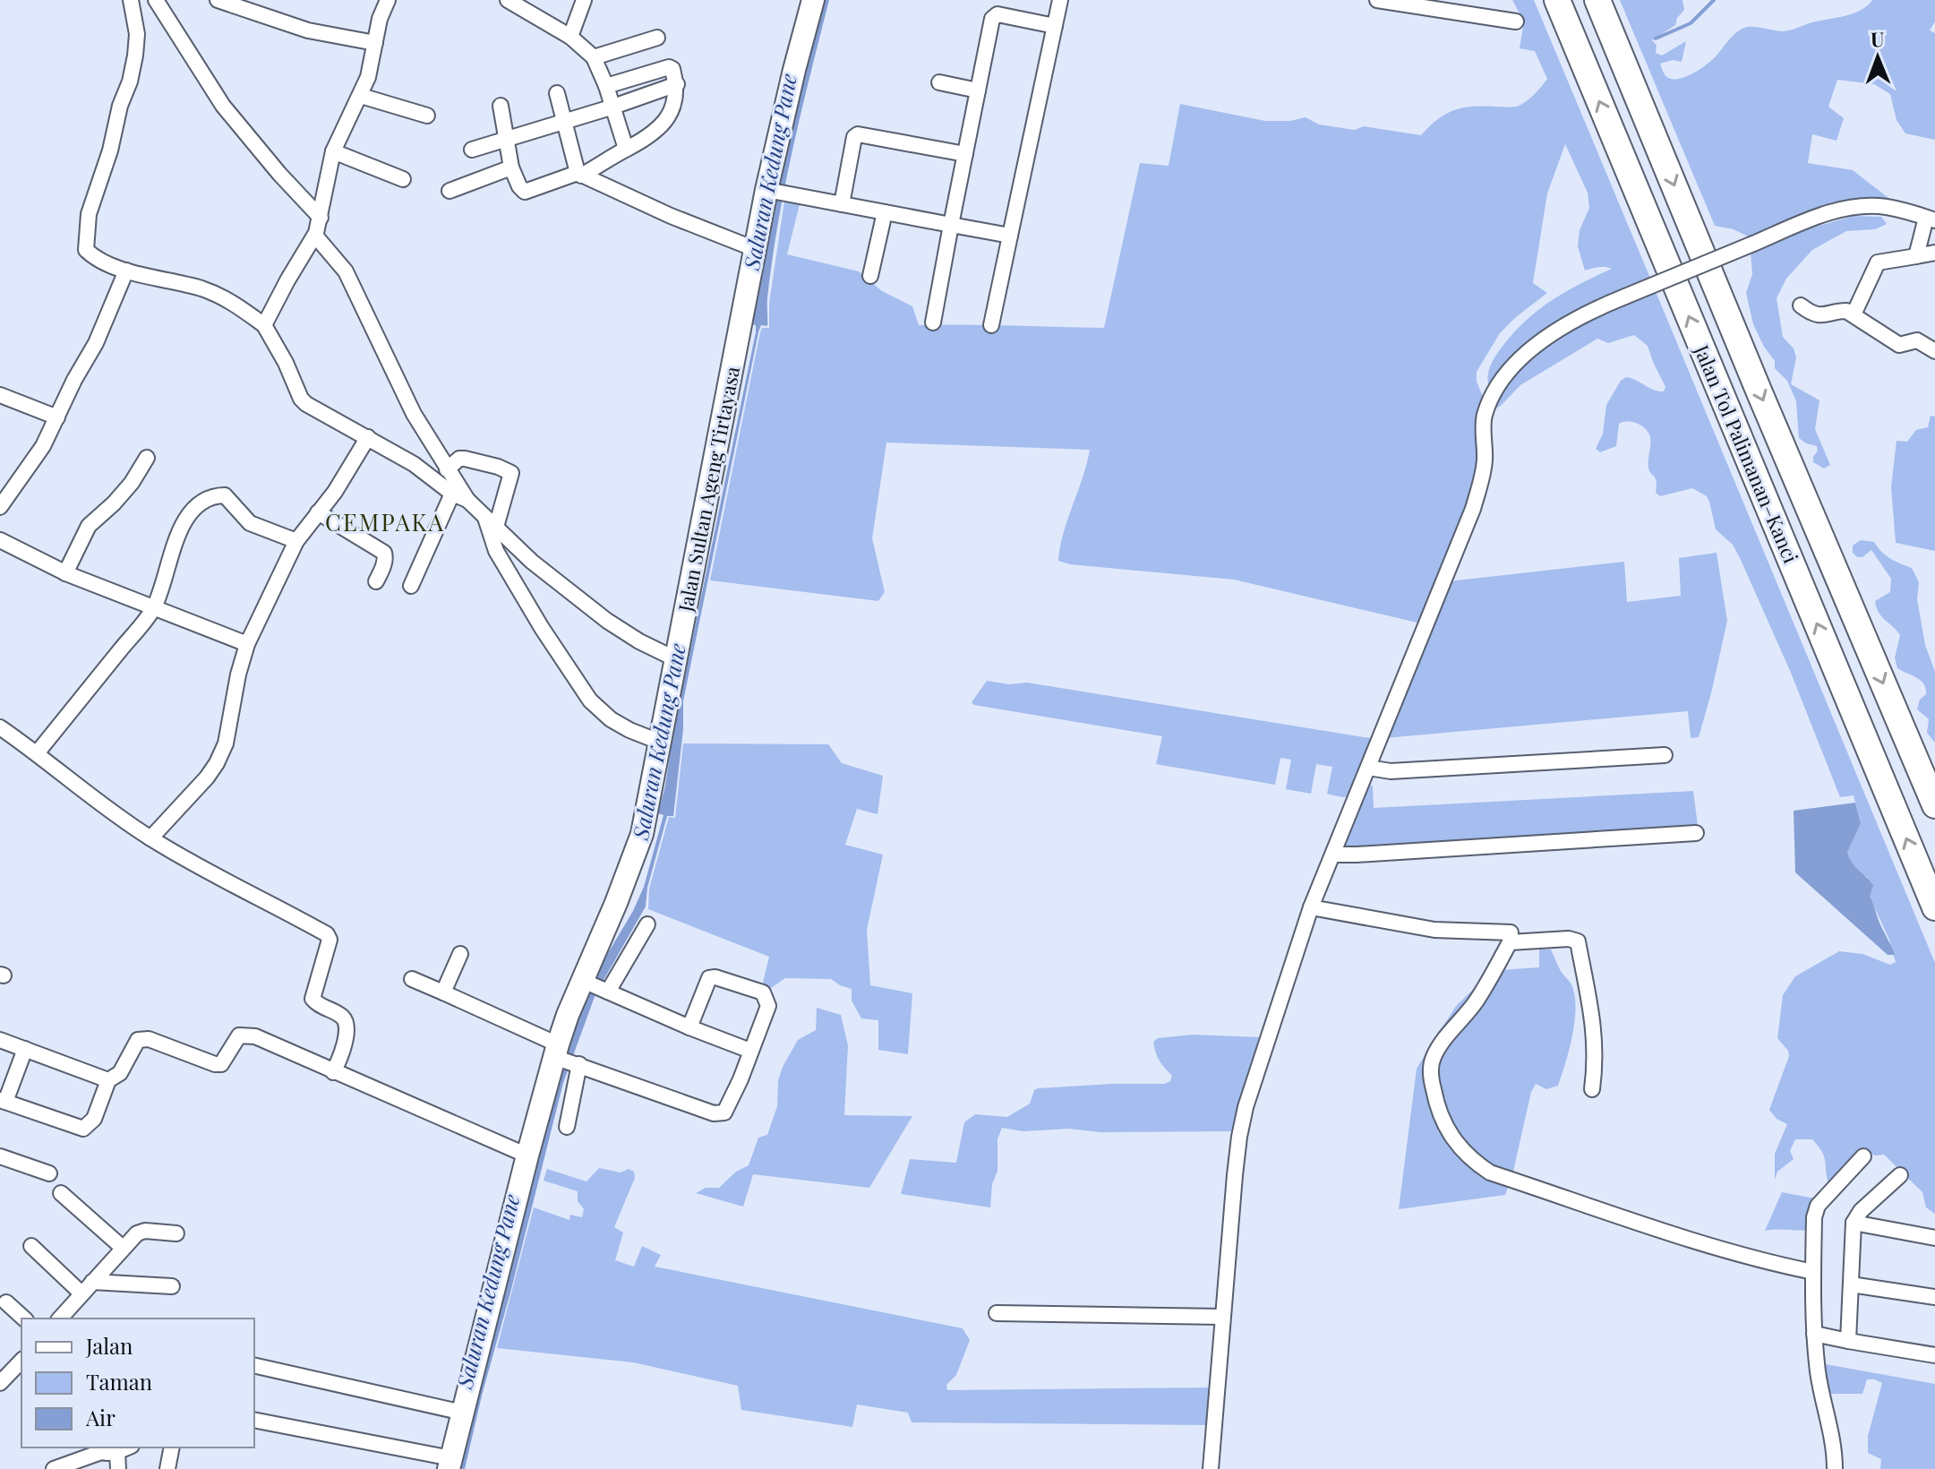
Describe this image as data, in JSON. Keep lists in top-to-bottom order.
{
  "streets": {
    "highway": ["Jalan Tol Palimanan–Kanci"],
    "main road": ["Jalan Sultan Ageng Tirtayasa"]
  },
  "districts": ["CEMPAKA"],
  "water": ["Saluran Kedung Pane"],
  "legend": ["Jalan", "Taman", "Air"],
  "north": "top"
}
